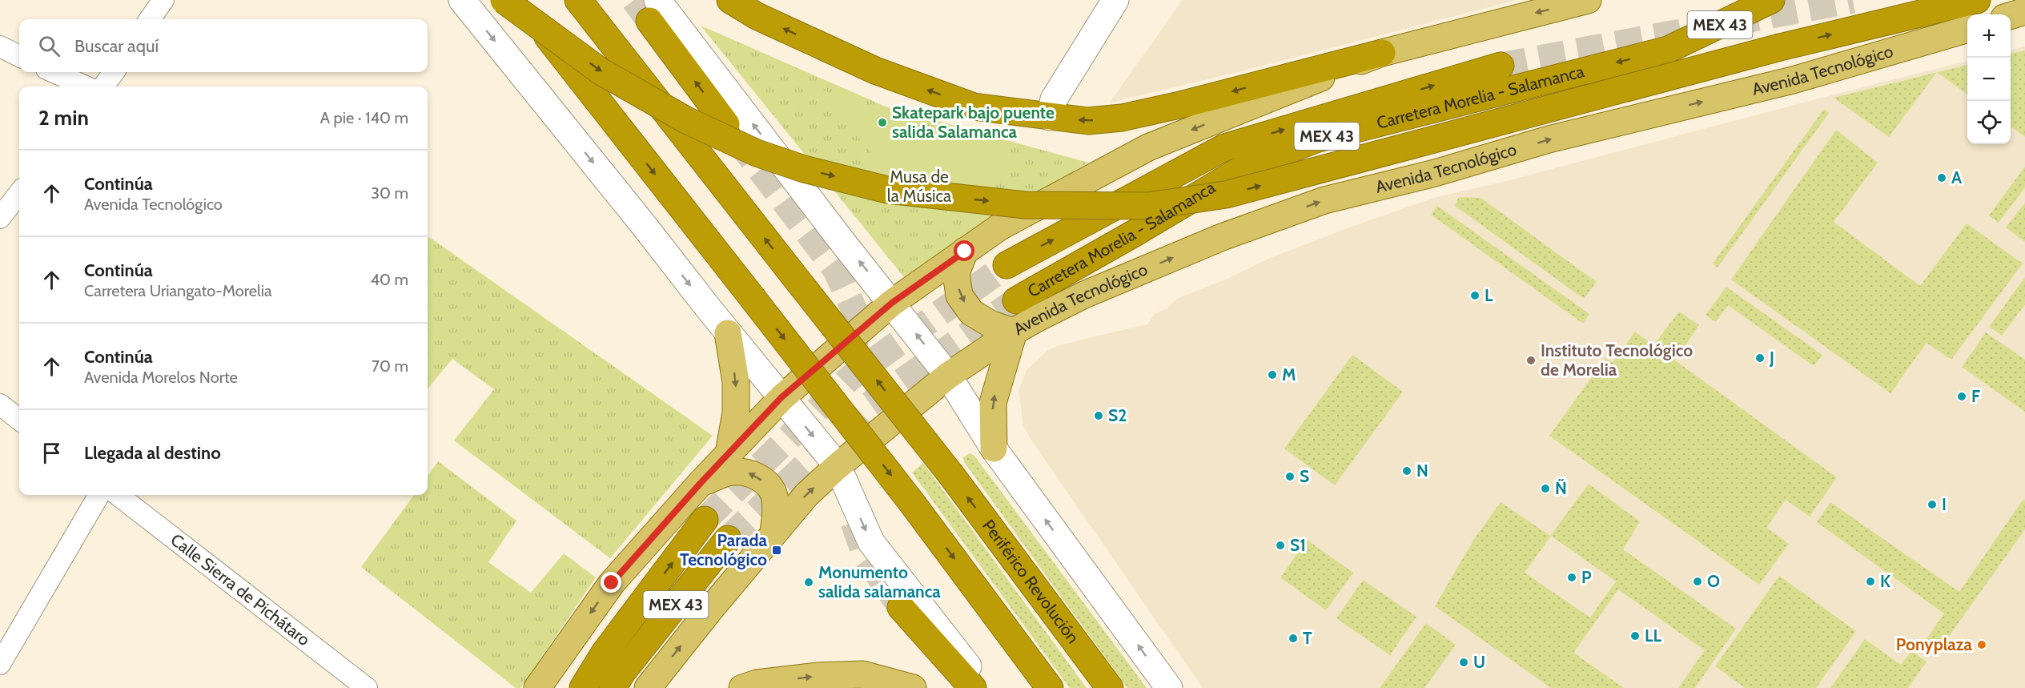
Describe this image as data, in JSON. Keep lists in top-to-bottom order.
{
  "streets": {
    "highway": ["MEX 43", "Carretera Morelia - Salamanca", "Periférico Revolución"],
    "main road": ["Avenida Tecnológico"],
    "street": ["Calle Sierra de Pichátaro"]
  },
  "parks": ["Musa de la Música"],
  "places": {
    "other": [
      "Skatepark bajo puente salida Salamanca",
      "A",
      "L",
      "J",
      "Instituto Tecnológico de Morelia",
      "M",
      "F",
      "S2",
      "N",
      "S",
      "Ñ",
      "I",
      "S1",
      "P",
      "O",
      "K",
      "Monumento salida salamanca",
      "LL",
      "T",
      "Ponyplaza",
      "U"
    ],
    "transit": ["Parada Tecnológico"]
  },
  "page": {
    "map_buttons": ["+", "−"],
    "search": "Buscar aquí",
    "heading": ["2 min", "A pie · 140 m"],
    "list": [
      ["Continúa", "Avenida Tecnológico", "30 m"],
      ["Continúa", "Carretera Uriangato-Morelia", "40 m"],
      ["Continúa", "Avenida Morelos Norte", "70 m"],
      "Llegada al destino"
    ]
  }
}
